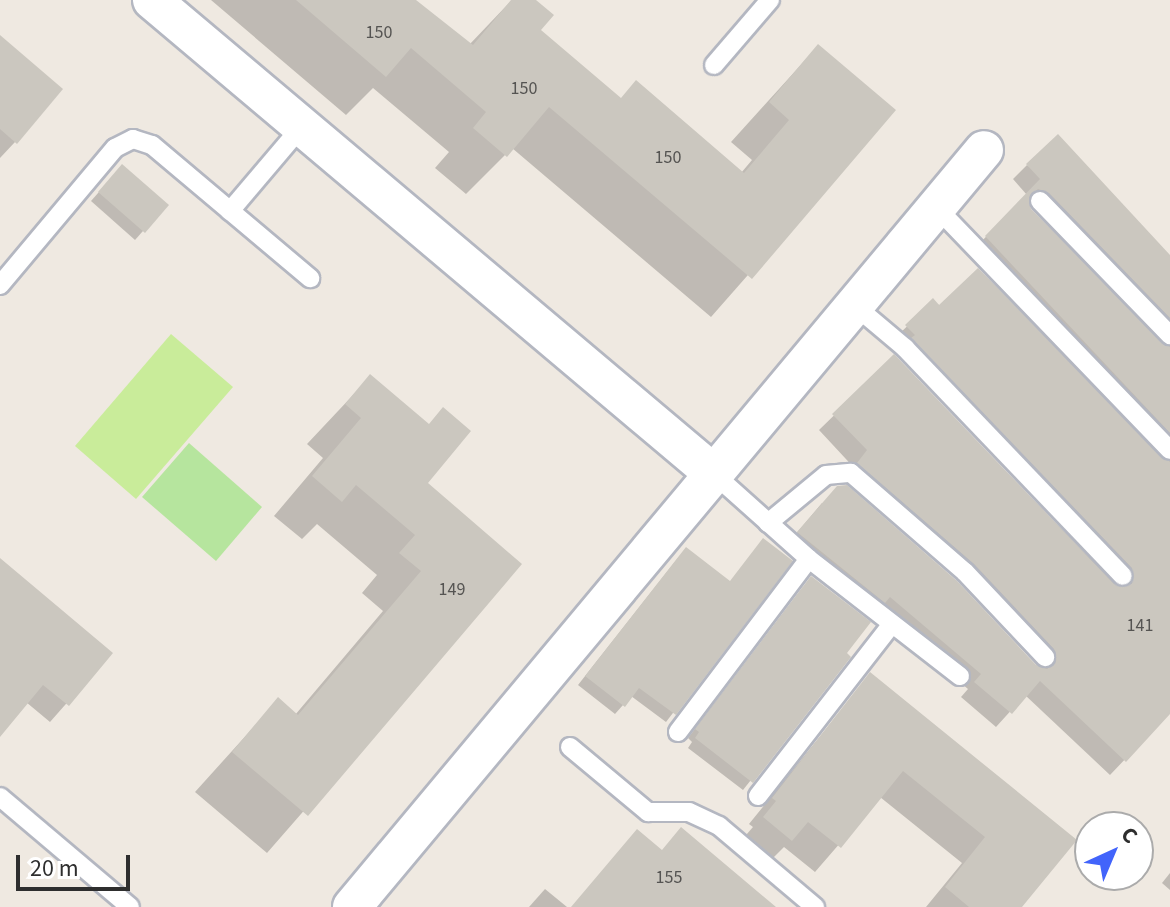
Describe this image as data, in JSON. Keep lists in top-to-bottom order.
{
  "house_numbers": [
    "150",
    "150",
    "150",
    "149",
    "141",
    "155"
  ],
  "scale_bar": "20 m",
  "north": "top right"
}
